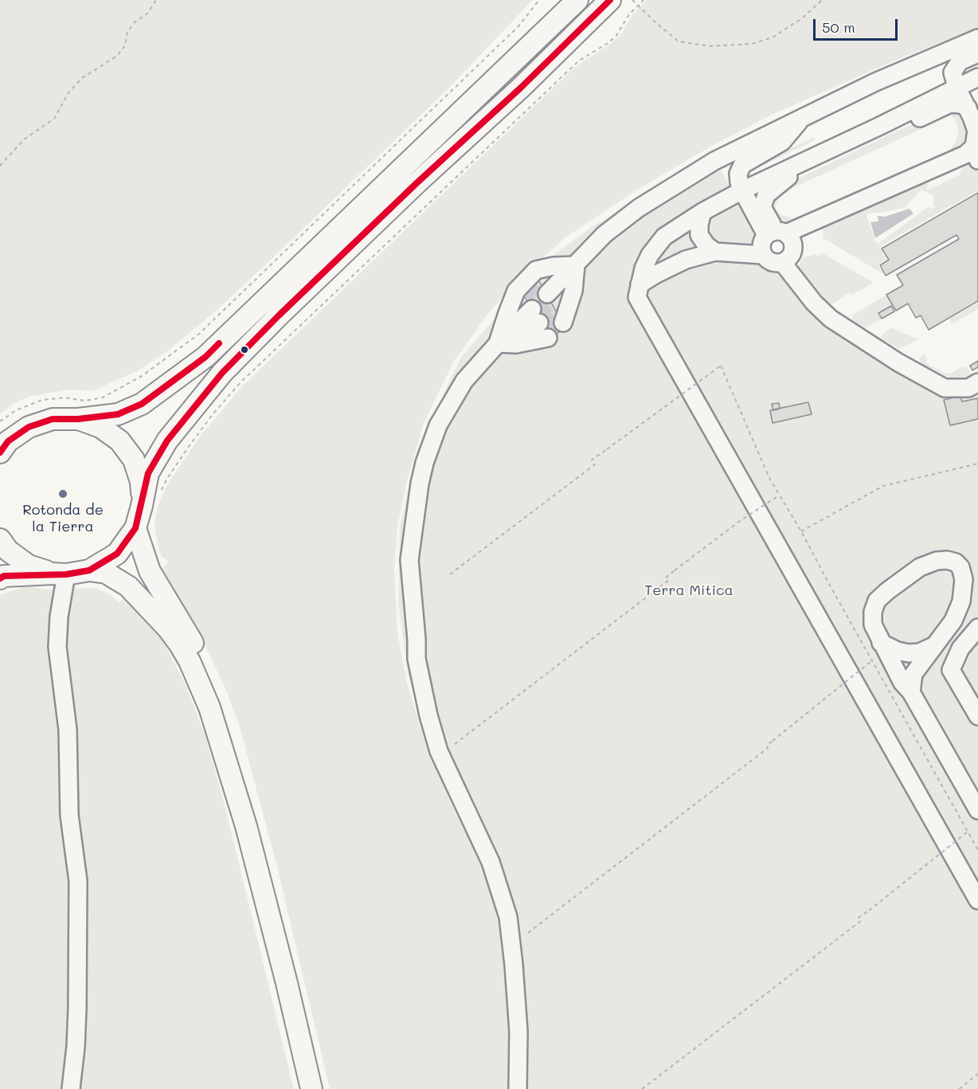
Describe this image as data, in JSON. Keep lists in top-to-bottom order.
{
  "parks": ["Terra Mítica"],
  "places": ["Rotonda de la Tierra"],
  "scale_bar": "50 m"
}
